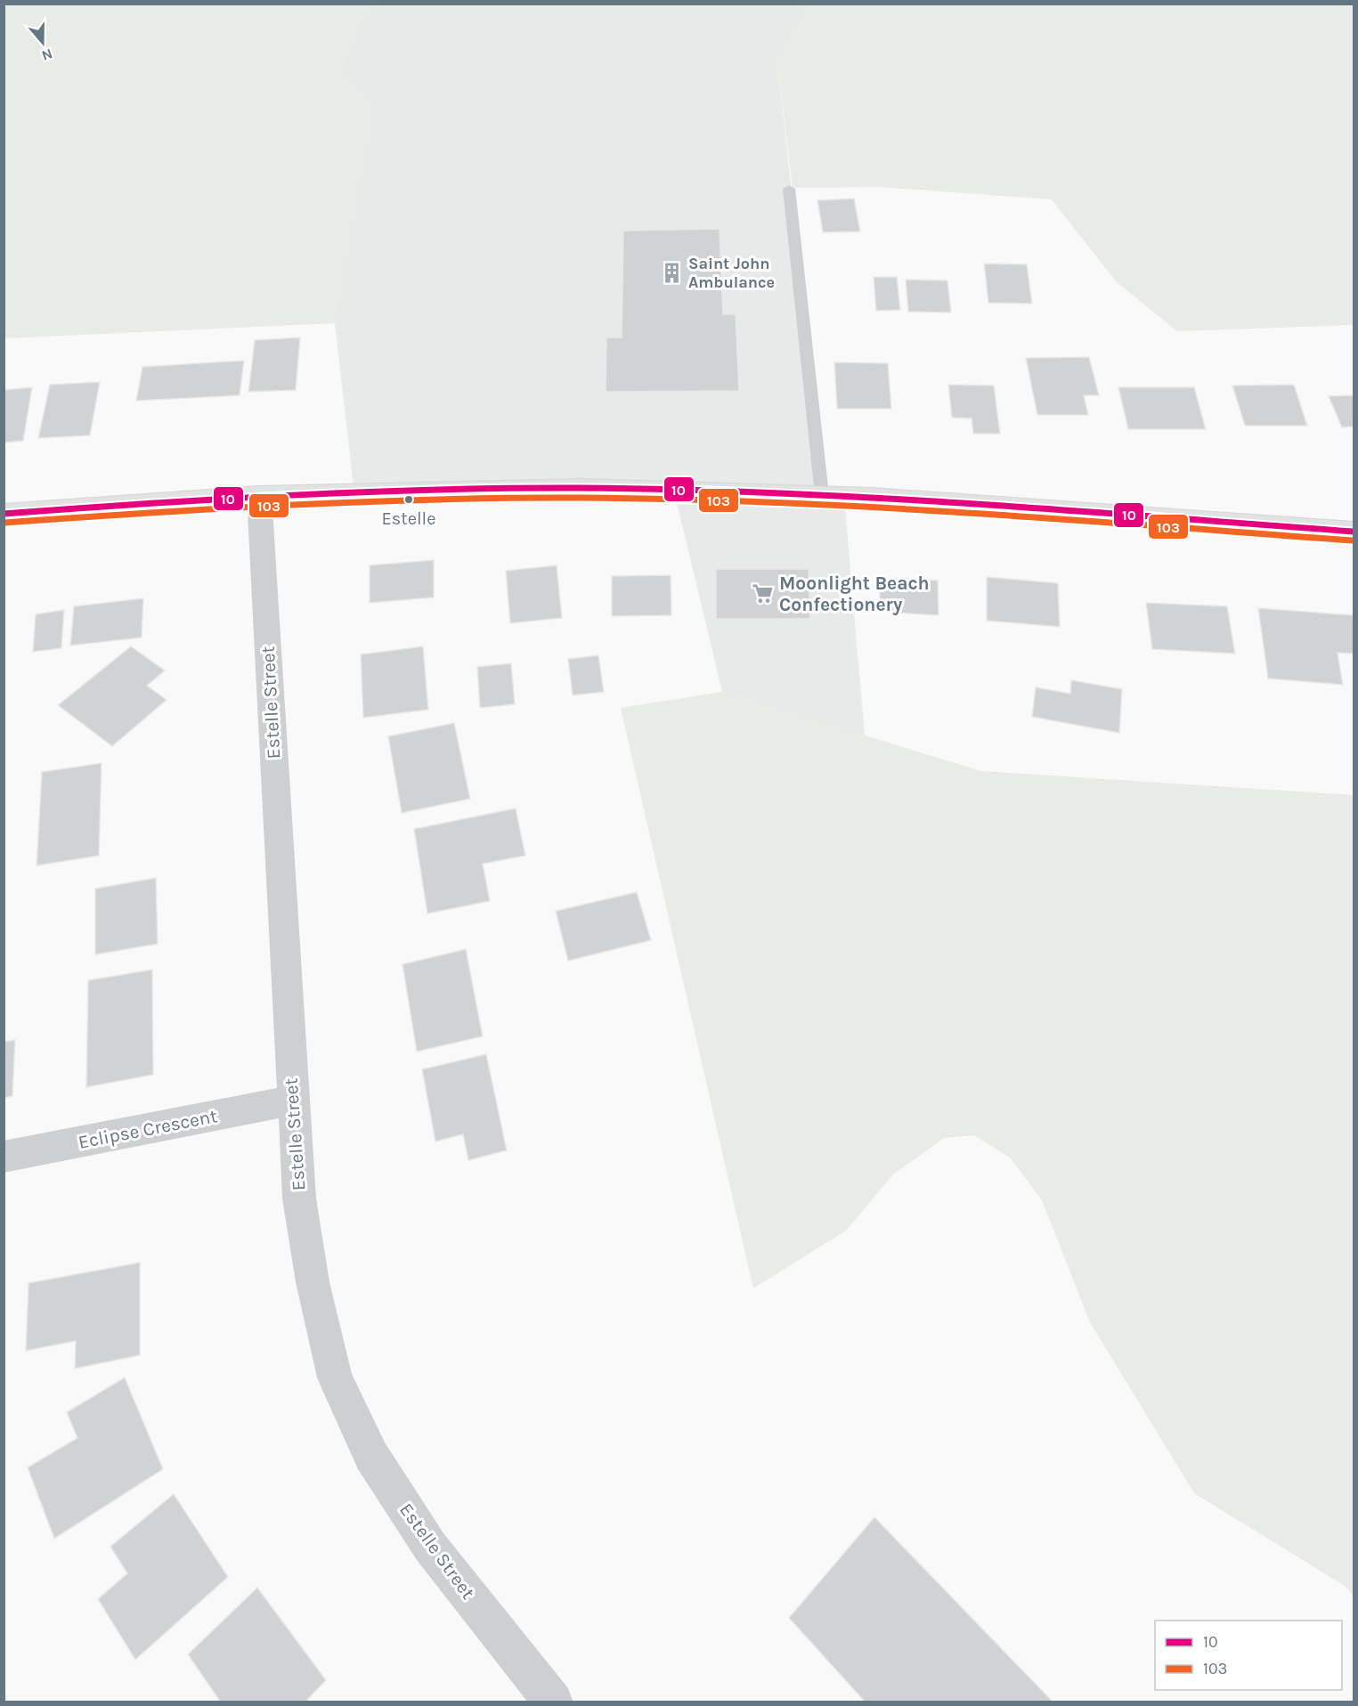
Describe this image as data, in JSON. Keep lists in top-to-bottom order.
{
  "streets": {
    "street": ["Estelle Street", "Eclipse Crescent"]
  },
  "crossings": [
    ["Estelle Street", "Eclipse Crescent"]
  ],
  "places": {
    "building": ["Saint John Ambulance"],
    "other": ["Estelle"],
    "supermarket": ["Moonlight Beach Confectionery"]
  },
  "lines": ["transit line 10", "transit line 103"],
  "legend": ["10", "103"],
  "north": "bottom"
}
